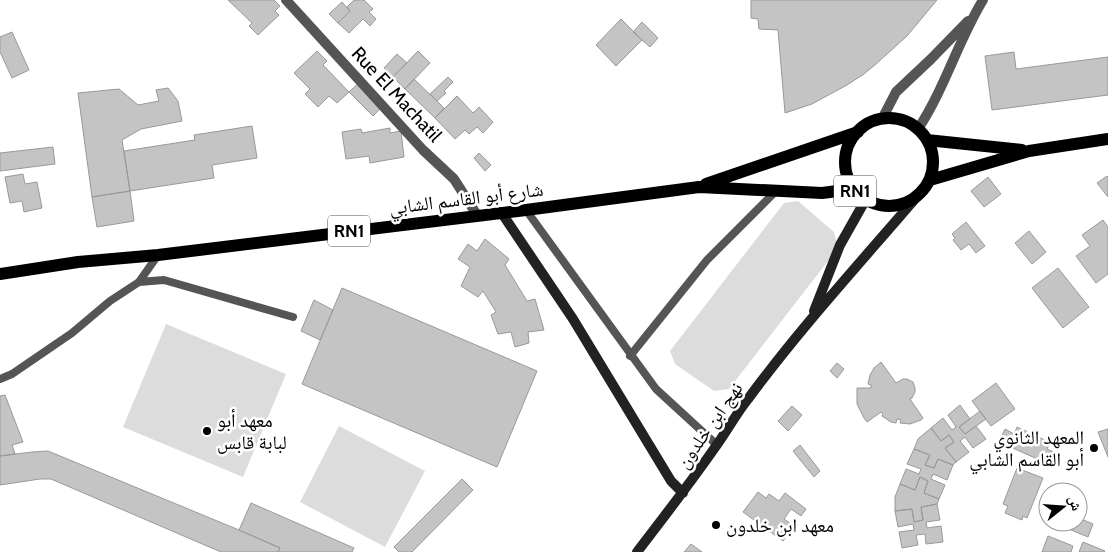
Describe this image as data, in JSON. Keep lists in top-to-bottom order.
{
  "streets": {
    "main road": ["RN1", "شارع أبو القاسم الشابي"],
    "street": ["Rue El Machatil", "نهج ابن خلدون"]
  },
  "crossings": [
    ["Rue El Machatil", "شارع أبو القاسم الشابي"],
    ["RN1", "شارع أبو القاسم الشابي"]
  ],
  "places": ["معهد أبو لبابة قابس", "المعهد الثانوي أبو القاسم الشابي", "معهد ابن خلدون"],
  "north": "right"
}
